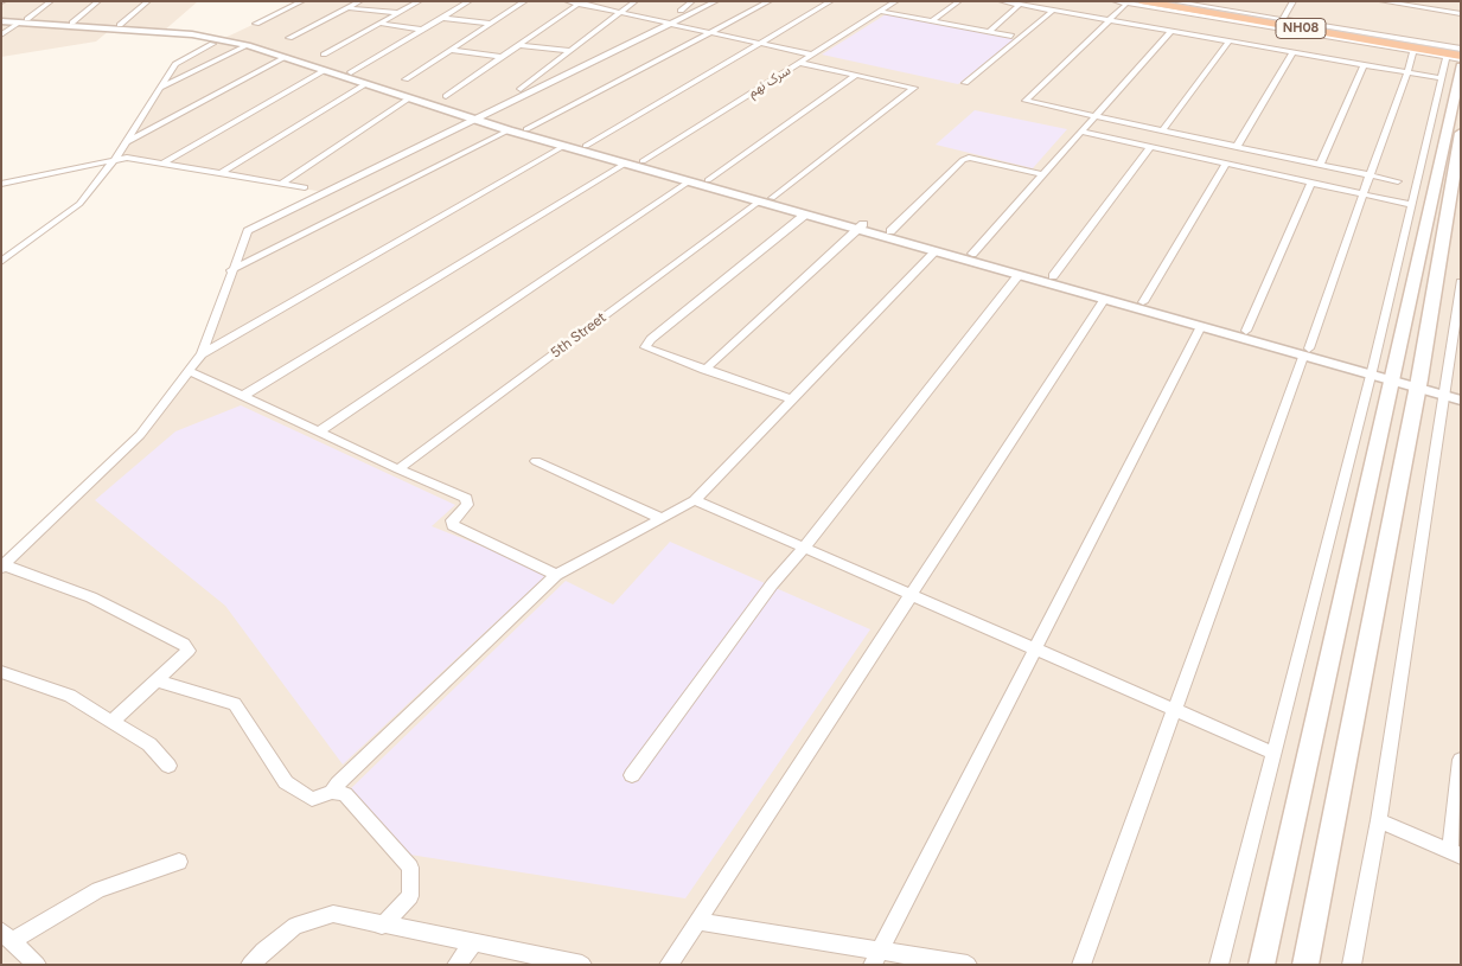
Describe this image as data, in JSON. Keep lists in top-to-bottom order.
{
  "streets": {
    "highway": ["NH08"],
    "street": ["سرک نهم", "5th Street"]
  }
}
